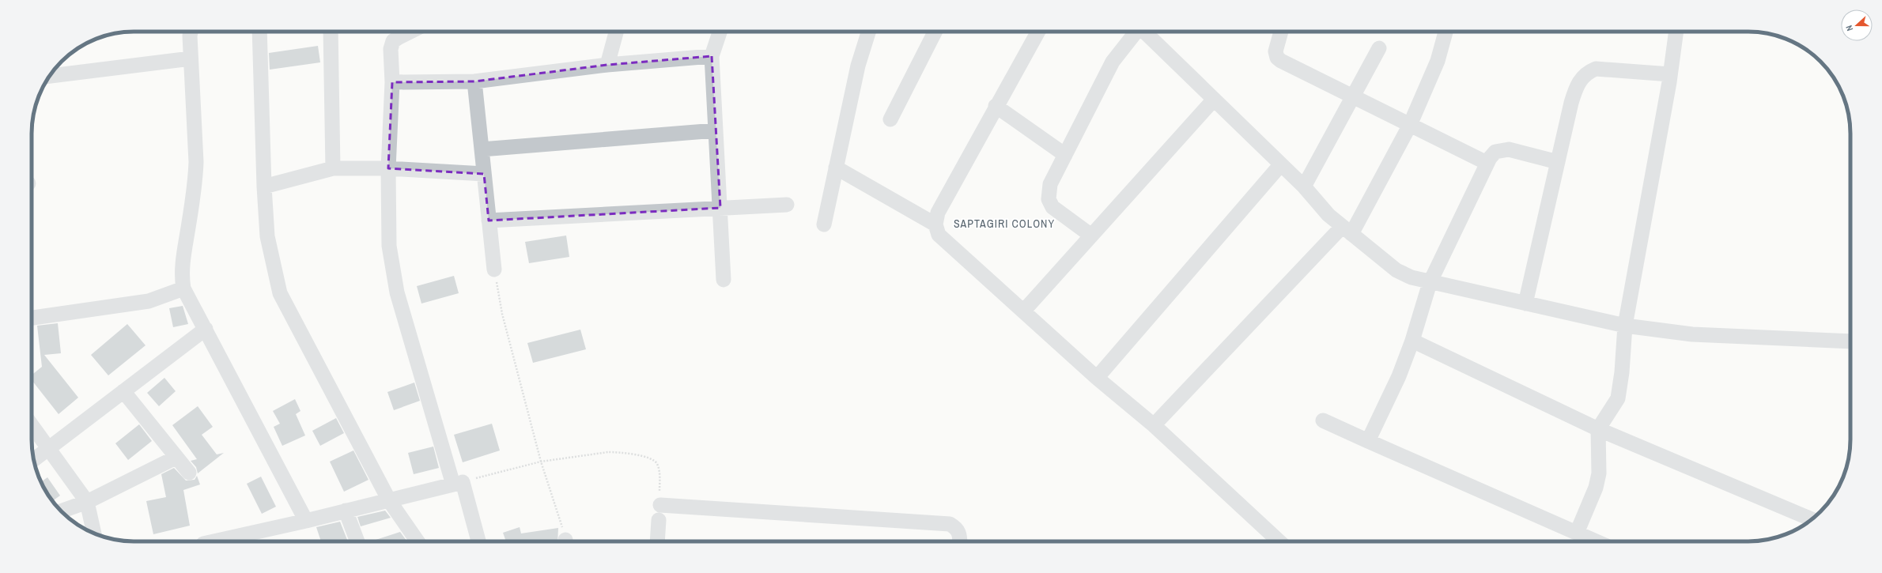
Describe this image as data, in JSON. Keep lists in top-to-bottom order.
{
  "districts": ["SAPTAGIRI COLONY"],
  "north": "left"
}
